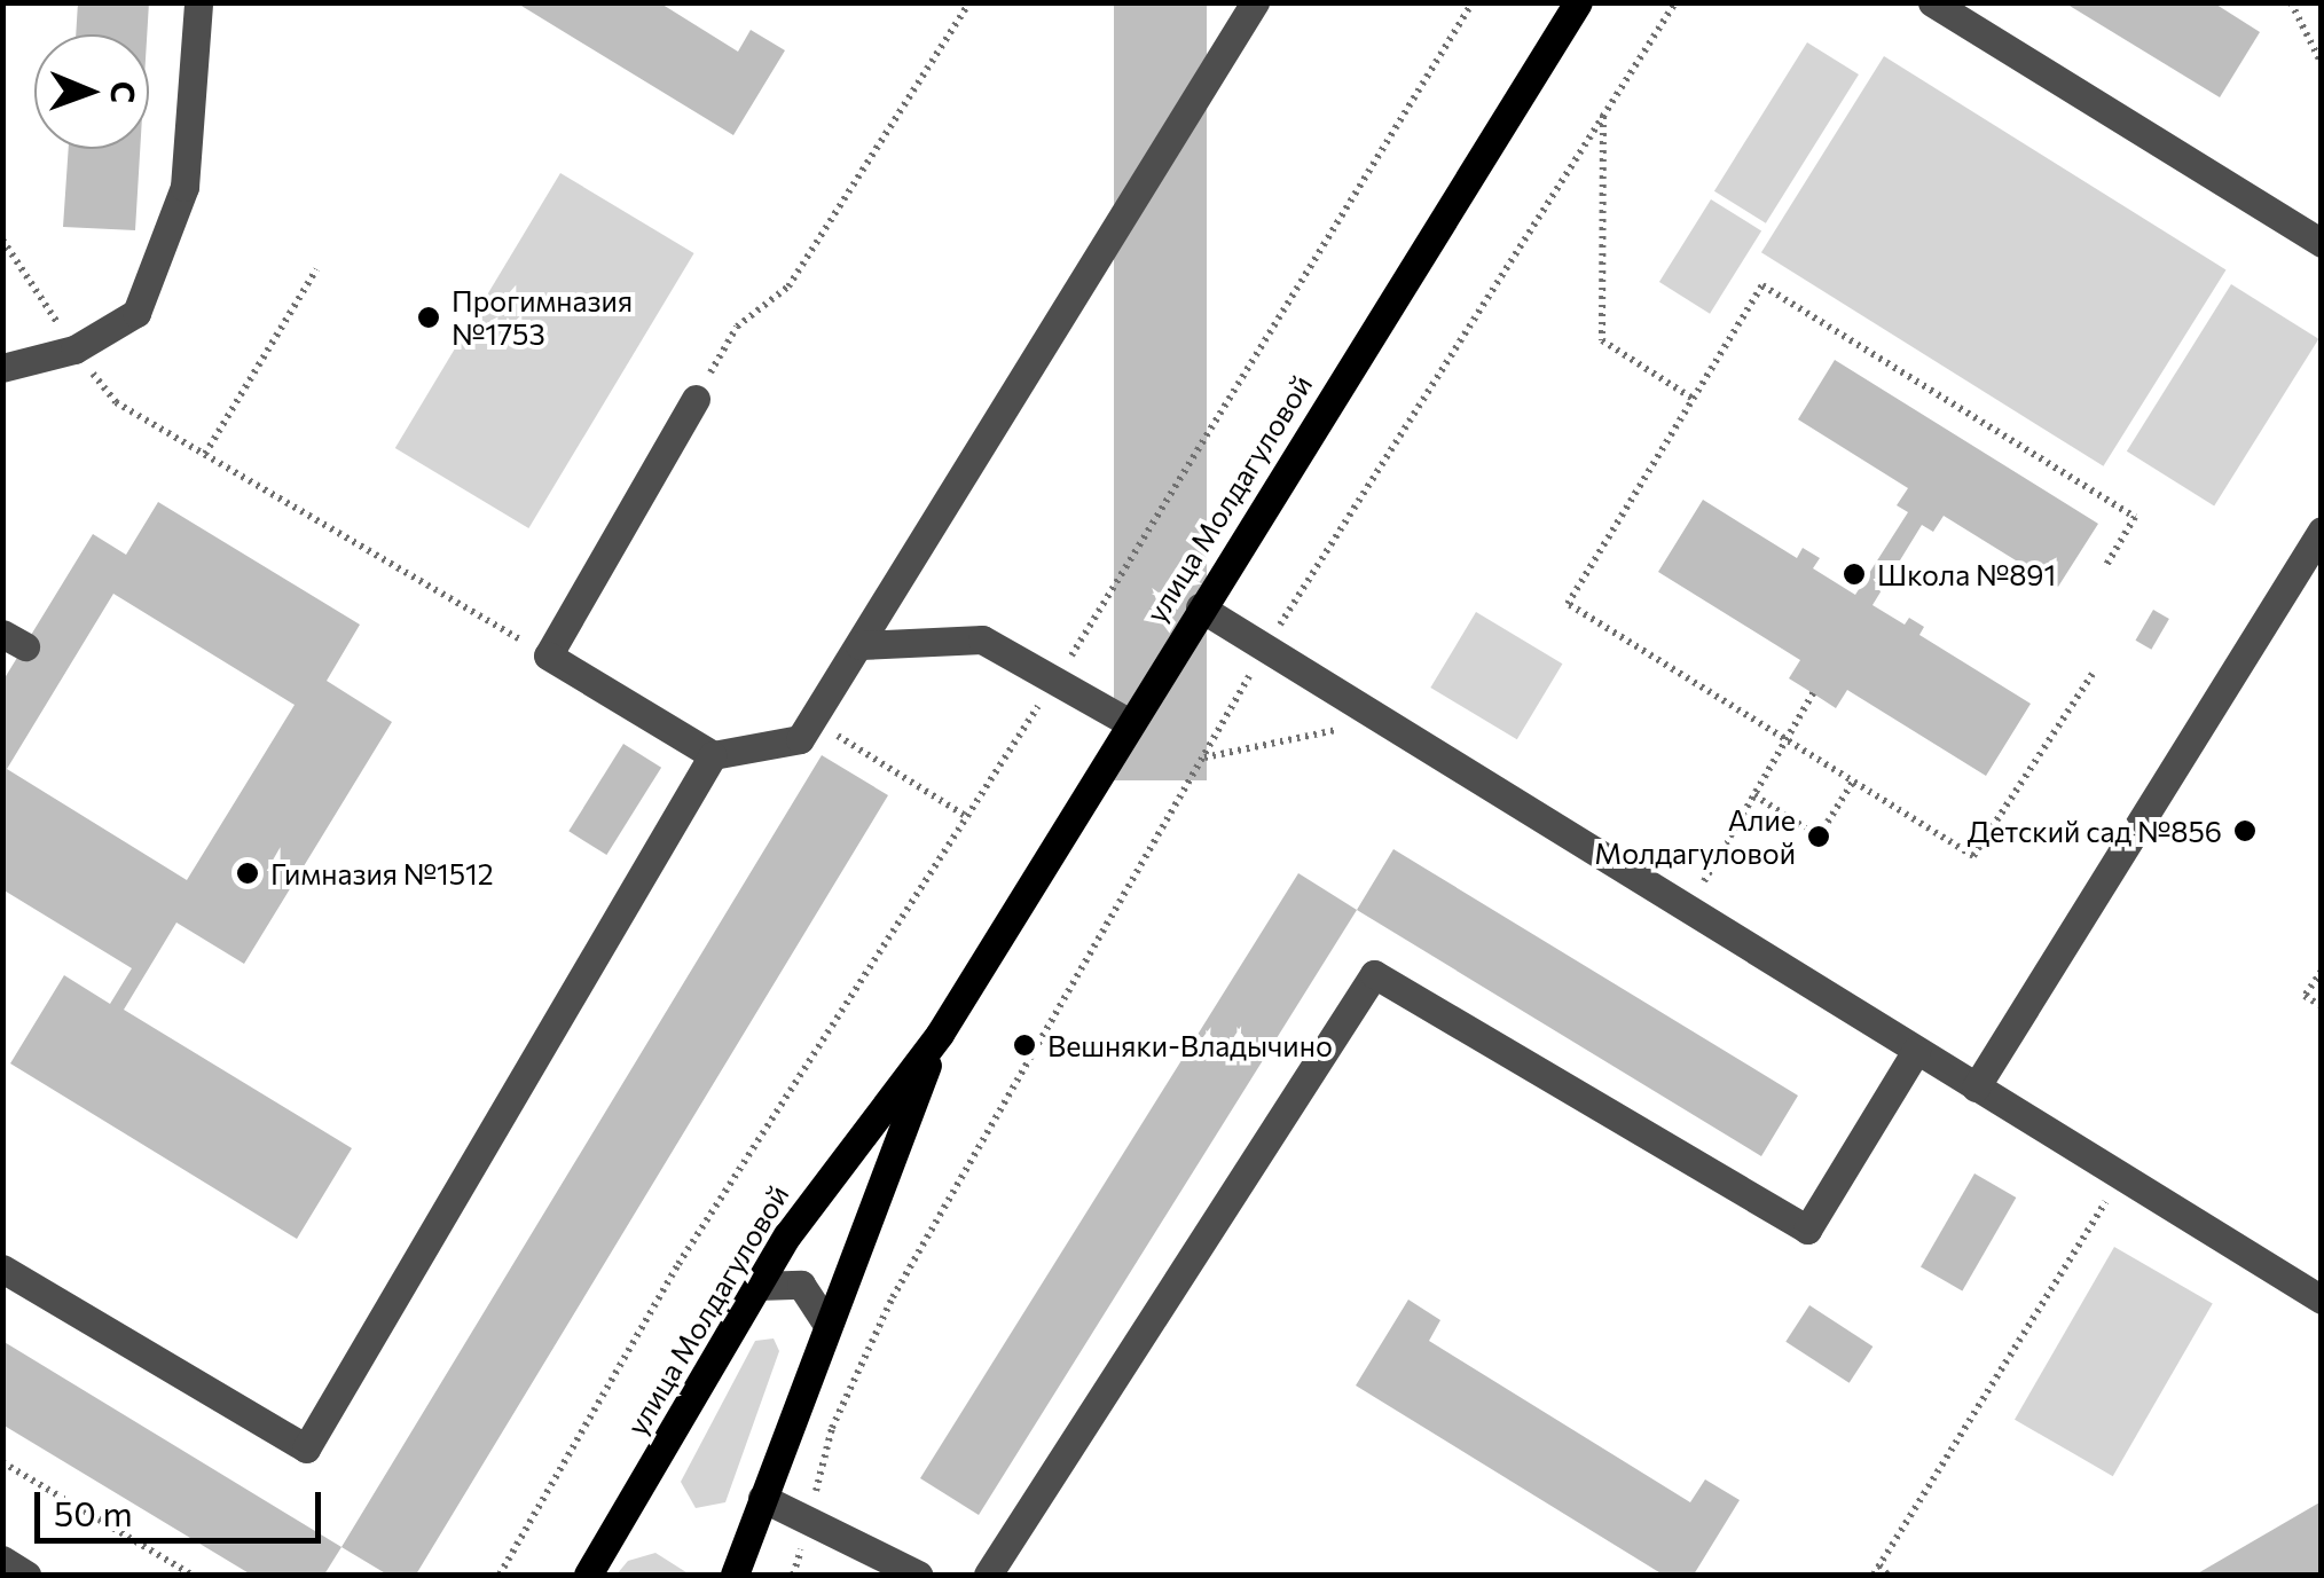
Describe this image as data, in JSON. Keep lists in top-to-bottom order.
{
  "streets": {
    "main road": ["улица Молдагуловой"]
  },
  "places": [
    "Прогимназия №1753",
    "Школа №891",
    "Детский сад №856",
    "Алие Молдагуловой",
    "Гимназия №1512",
    "Вешняки-Владычино"
  ],
  "scale_bar": "50 m",
  "north": "right"
}
